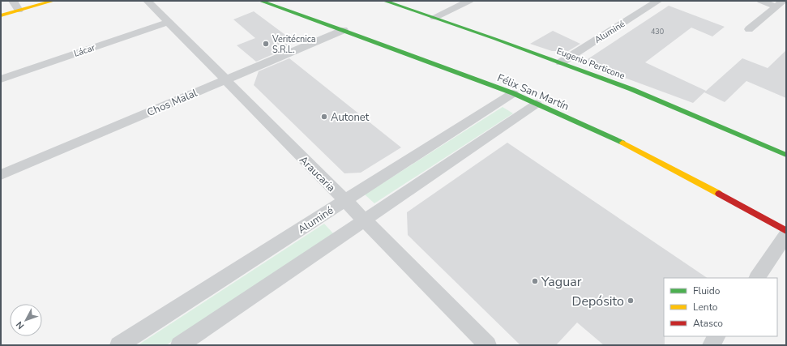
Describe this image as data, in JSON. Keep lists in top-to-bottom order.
{
  "streets": {
    "main road": ["Eugenio Perticone", "Félix San Martín"],
    "street": [
      "Aluminé",
      "Lácar",
      "Chos Malal",
      "Araucaria"
    ]
  },
  "crossings": [
    ["Aluminé", "Eugenio Perticone"],
    ["Aluminé", "Félix San Martín"],
    ["Aluminé", "Araucaria"],
    ["Lácar", "Araucaria"],
    ["Félix San Martín", "Chos Malal"],
    ["Chos Malal", "Araucaria"]
  ],
  "places": [
    "Veritécnica S.R.L.",
    "Autonet",
    "Yaguar",
    "Depósito"
  ],
  "house_numbers": ["430"],
  "legend": ["Fluido", "Lento", "Atasco"],
  "north": "bottom left"
}
